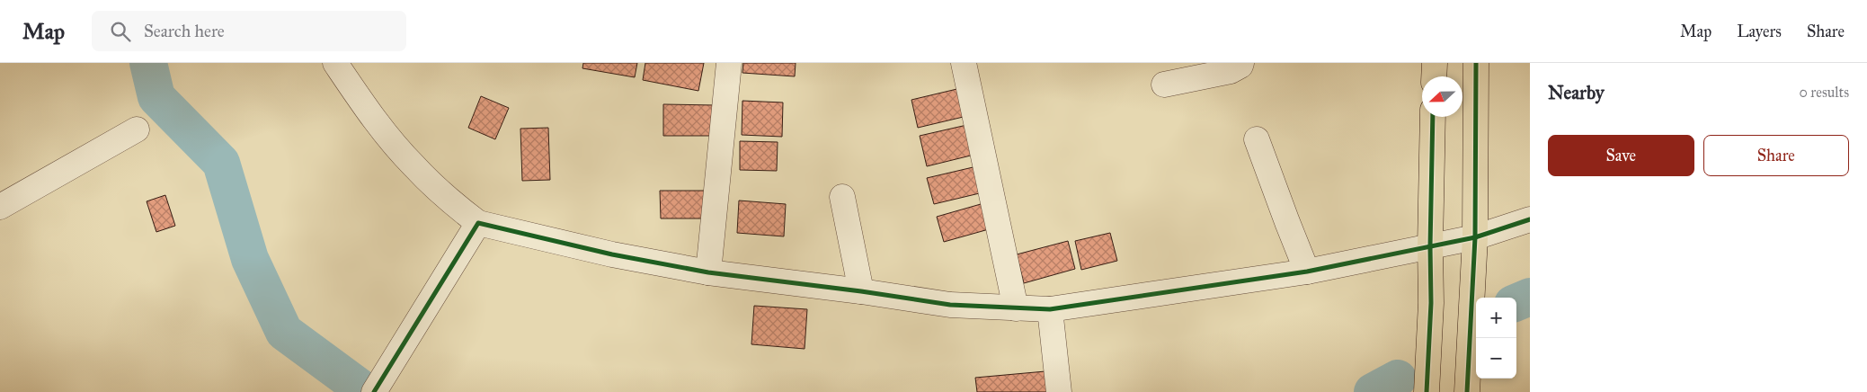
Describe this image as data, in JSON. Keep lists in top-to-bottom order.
{
  "north": "left",
  "page": {
    "header": "Map",
    "search": "Search here",
    "nav": ["Map", "Layers", "Share"],
    "heading": ["Nearby", "0 results"],
    "buttons": ["Save", "Share"],
    "map_buttons": ["+", "−"]
  }
}
